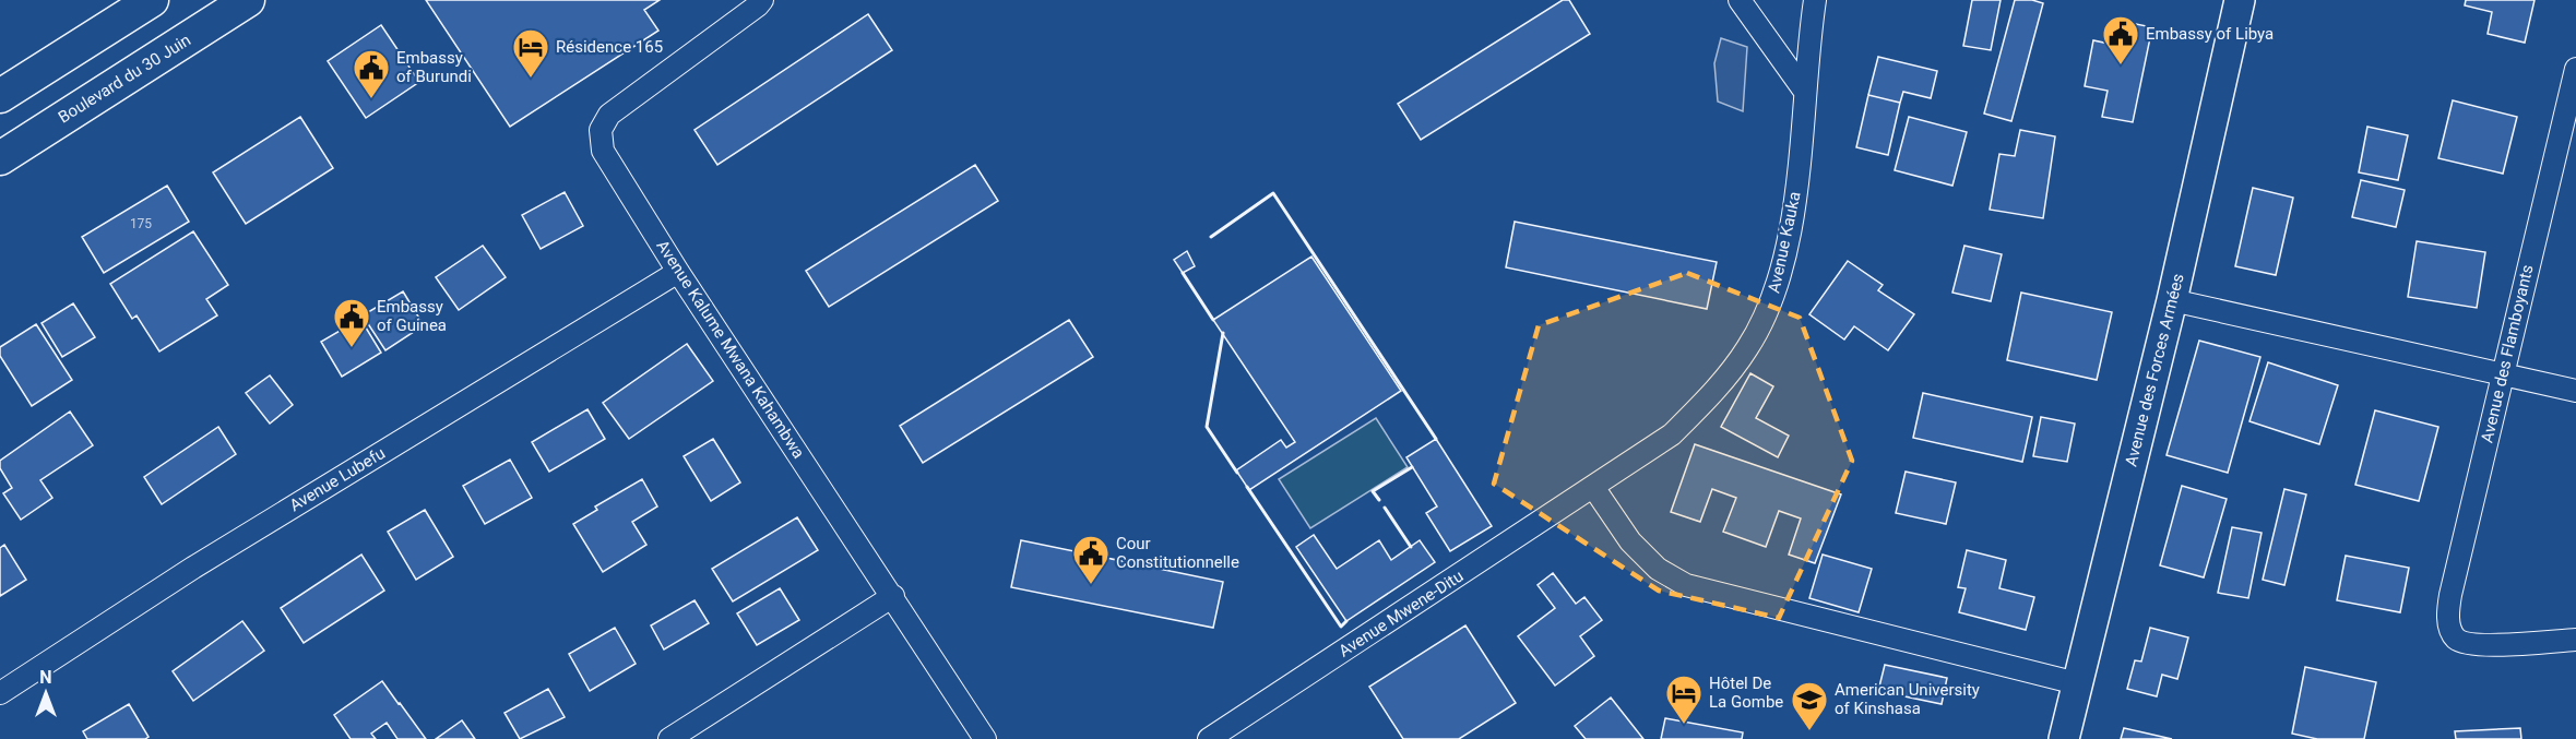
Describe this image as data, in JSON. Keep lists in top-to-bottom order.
{
  "streets": {
    "main road": ["Boulevard du 30 Juin"],
    "street": [
      "Avenue Kauka",
      "Avenue Kalume Mwana Kahambwa",
      "Avenue des Flamboyants",
      "Avenue des Forces Armées",
      "Avenue Lubefu",
      "Avenue Mwene-Ditu"
    ]
  },
  "crossings": [
    ["Avenue Kauka", "Avenue Mwene-Ditu"],
    ["Avenue Kalume Mwana Kahambwa", "Avenue Lubefu"]
  ],
  "places": {
    "public building": [
      "Embassy of Libya",
      "Embassy of Burundi",
      "Embassy of Guinea",
      "Cour Constitutionnelle"
    ],
    "hotel": ["Résidence 165", "Hôtel De La Gombe"],
    "school or university": ["American University of Kinshasa"]
  },
  "house_numbers": ["175"],
  "north": "top"
}
